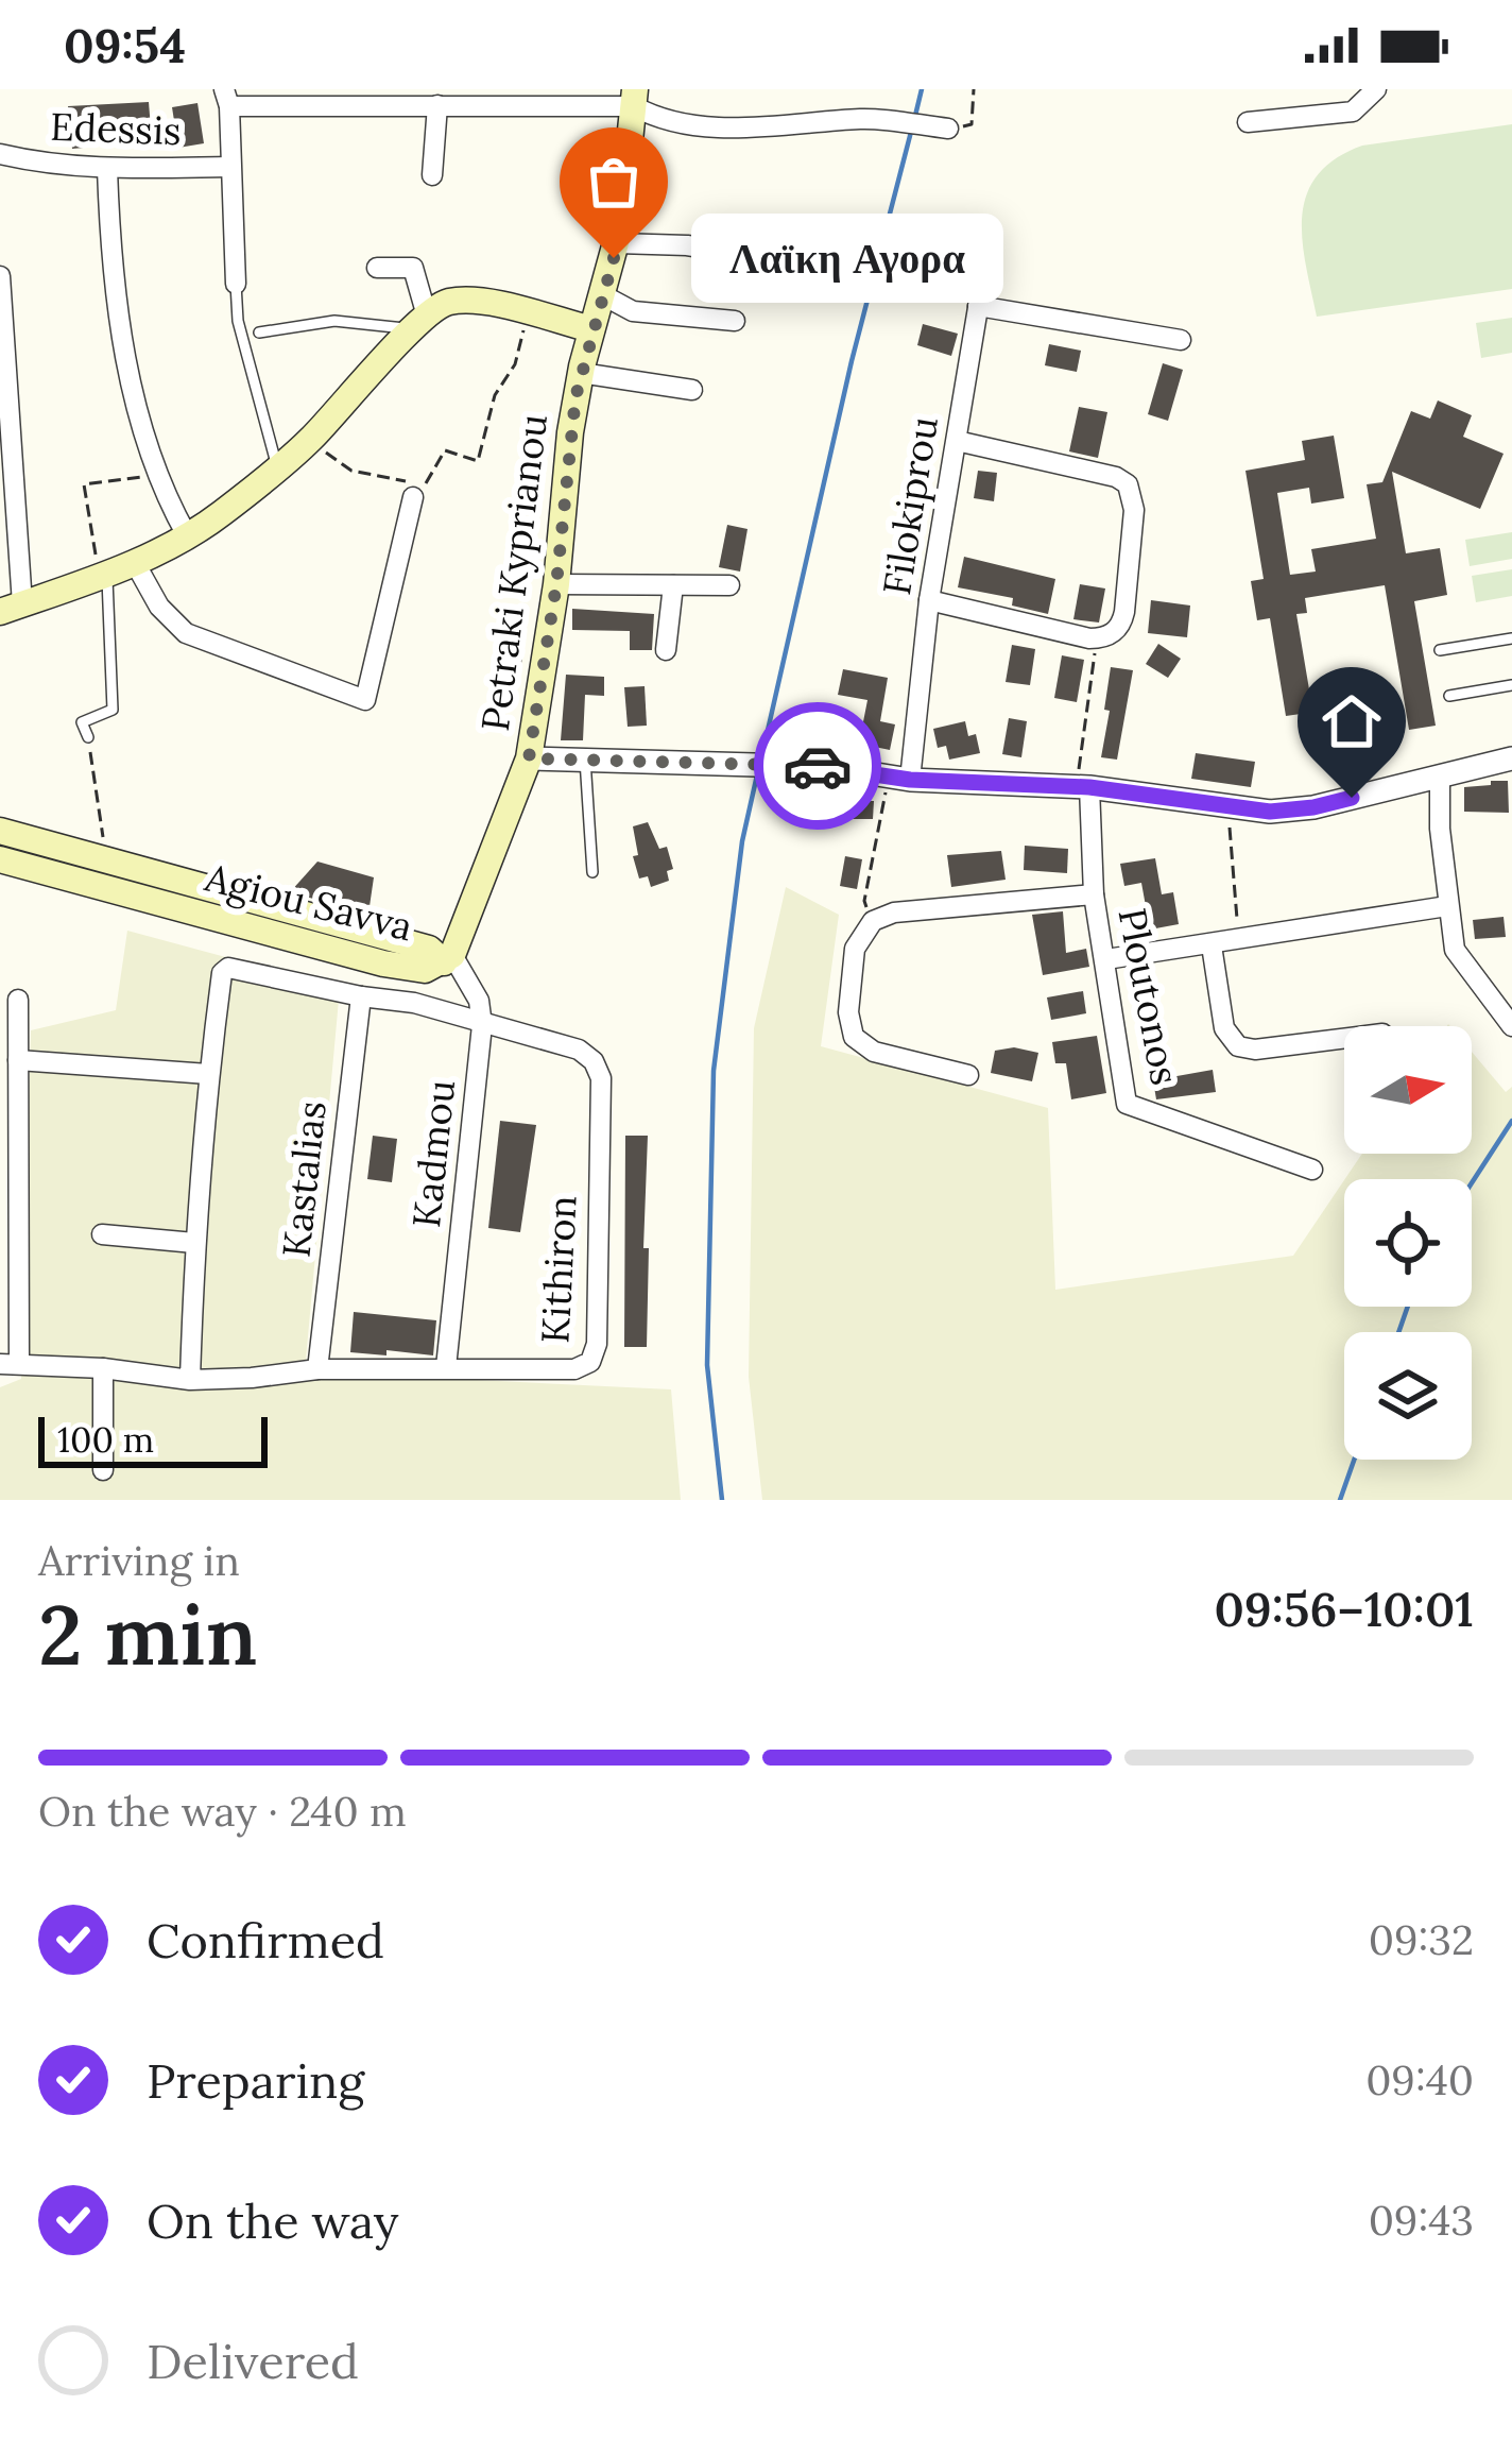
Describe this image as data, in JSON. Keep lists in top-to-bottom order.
{
  "streets": {
    "main road": ["Petraki Kyprianou", "Agiou Savva"],
    "street": [
      "Edessis",
      "Filokiprou",
      "Ploutonos",
      "Kadmou",
      "Kastalias",
      "Kithiron"
    ]
  },
  "crossings": [
    ["Petraki Kyprianou", "Agiou Savva"],
    ["Petraki Kyprianou", "Kadmou"],
    ["Agiou Savva", "Kadmou"],
    ["Kadmou", "Kithiron"],
    ["Kastalias", "Kithiron"]
  ],
  "places": ["Λαϊκη Αγορα"],
  "scale_bar": "100 m",
  "north": "right",
  "page": {
    "status": "09:54",
    "bubble": "Λαϊκη Αγορα",
    "scale": "100 m",
    "heading": ["2 min", "Arriving in", "09:56–10:01"],
    "bar": "On the way · 240 m",
    "list": [
      ["Confirmed", "09:32"],
      ["Preparing", "09:40"],
      ["On the way", "09:43"],
      "Delivered"
    ]
  }
}
